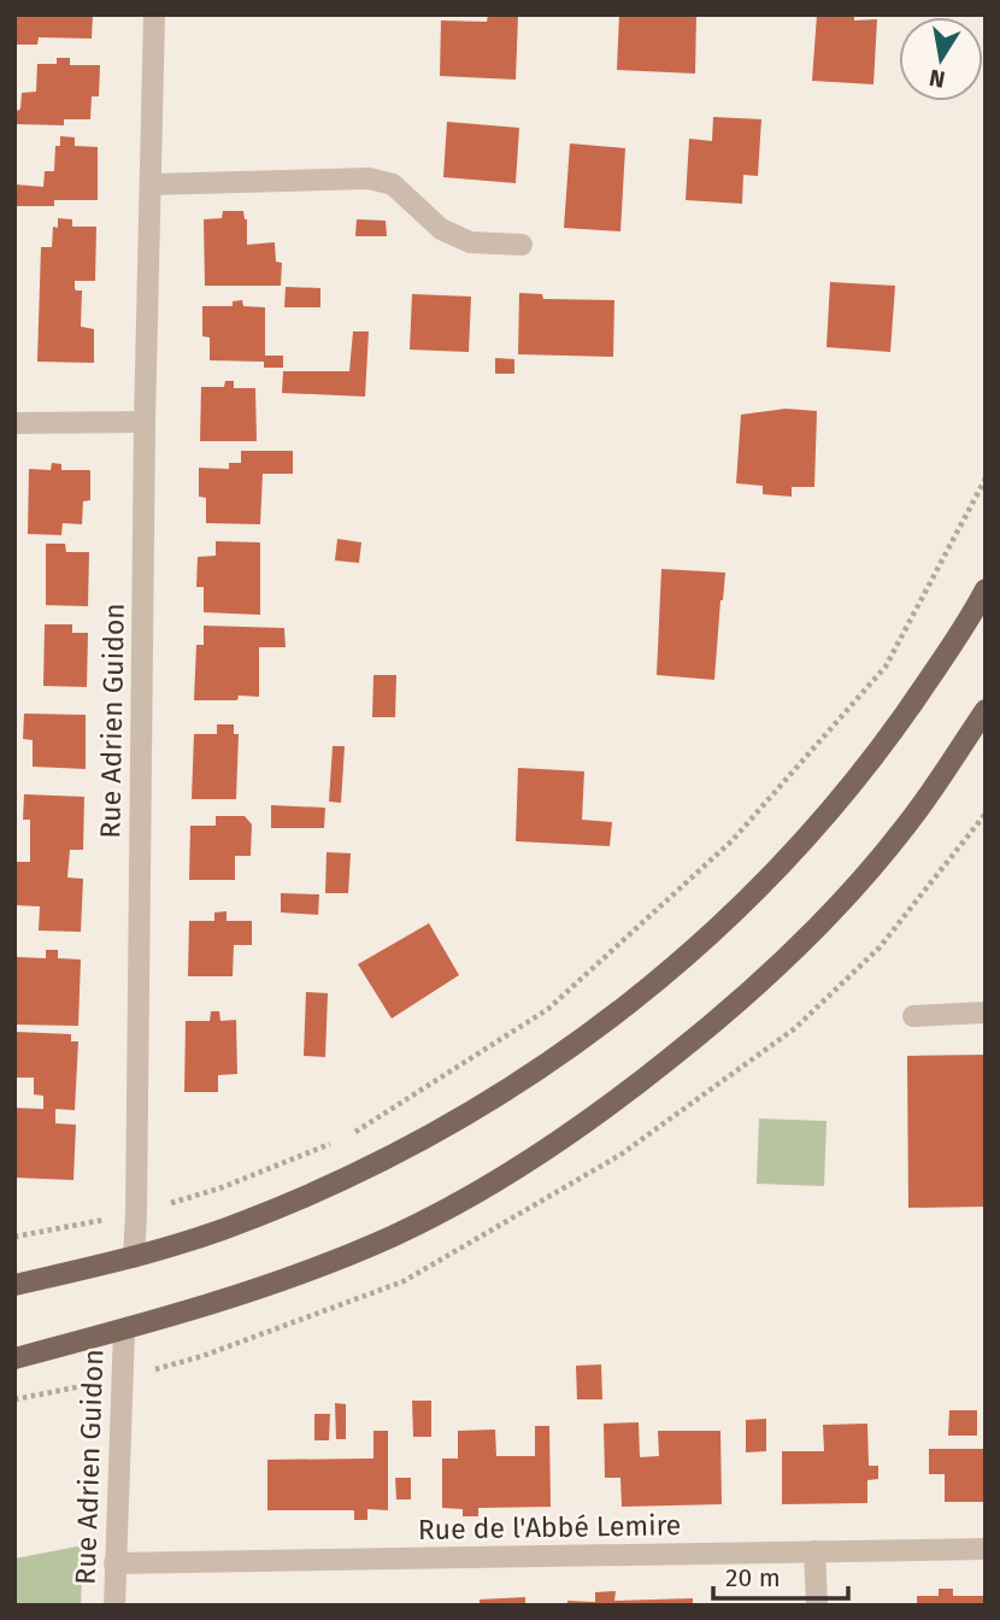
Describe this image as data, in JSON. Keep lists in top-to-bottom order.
{
  "streets": {
    "street": ["Rue Adrien Guidon", "Rue de l'Abbé Lemire"]
  },
  "crossings": [
    ["Rue Adrien Guidon", "Rue de l'Abbé Lemire"]
  ],
  "scale_bar": "20 m",
  "north": "bottom"
}
